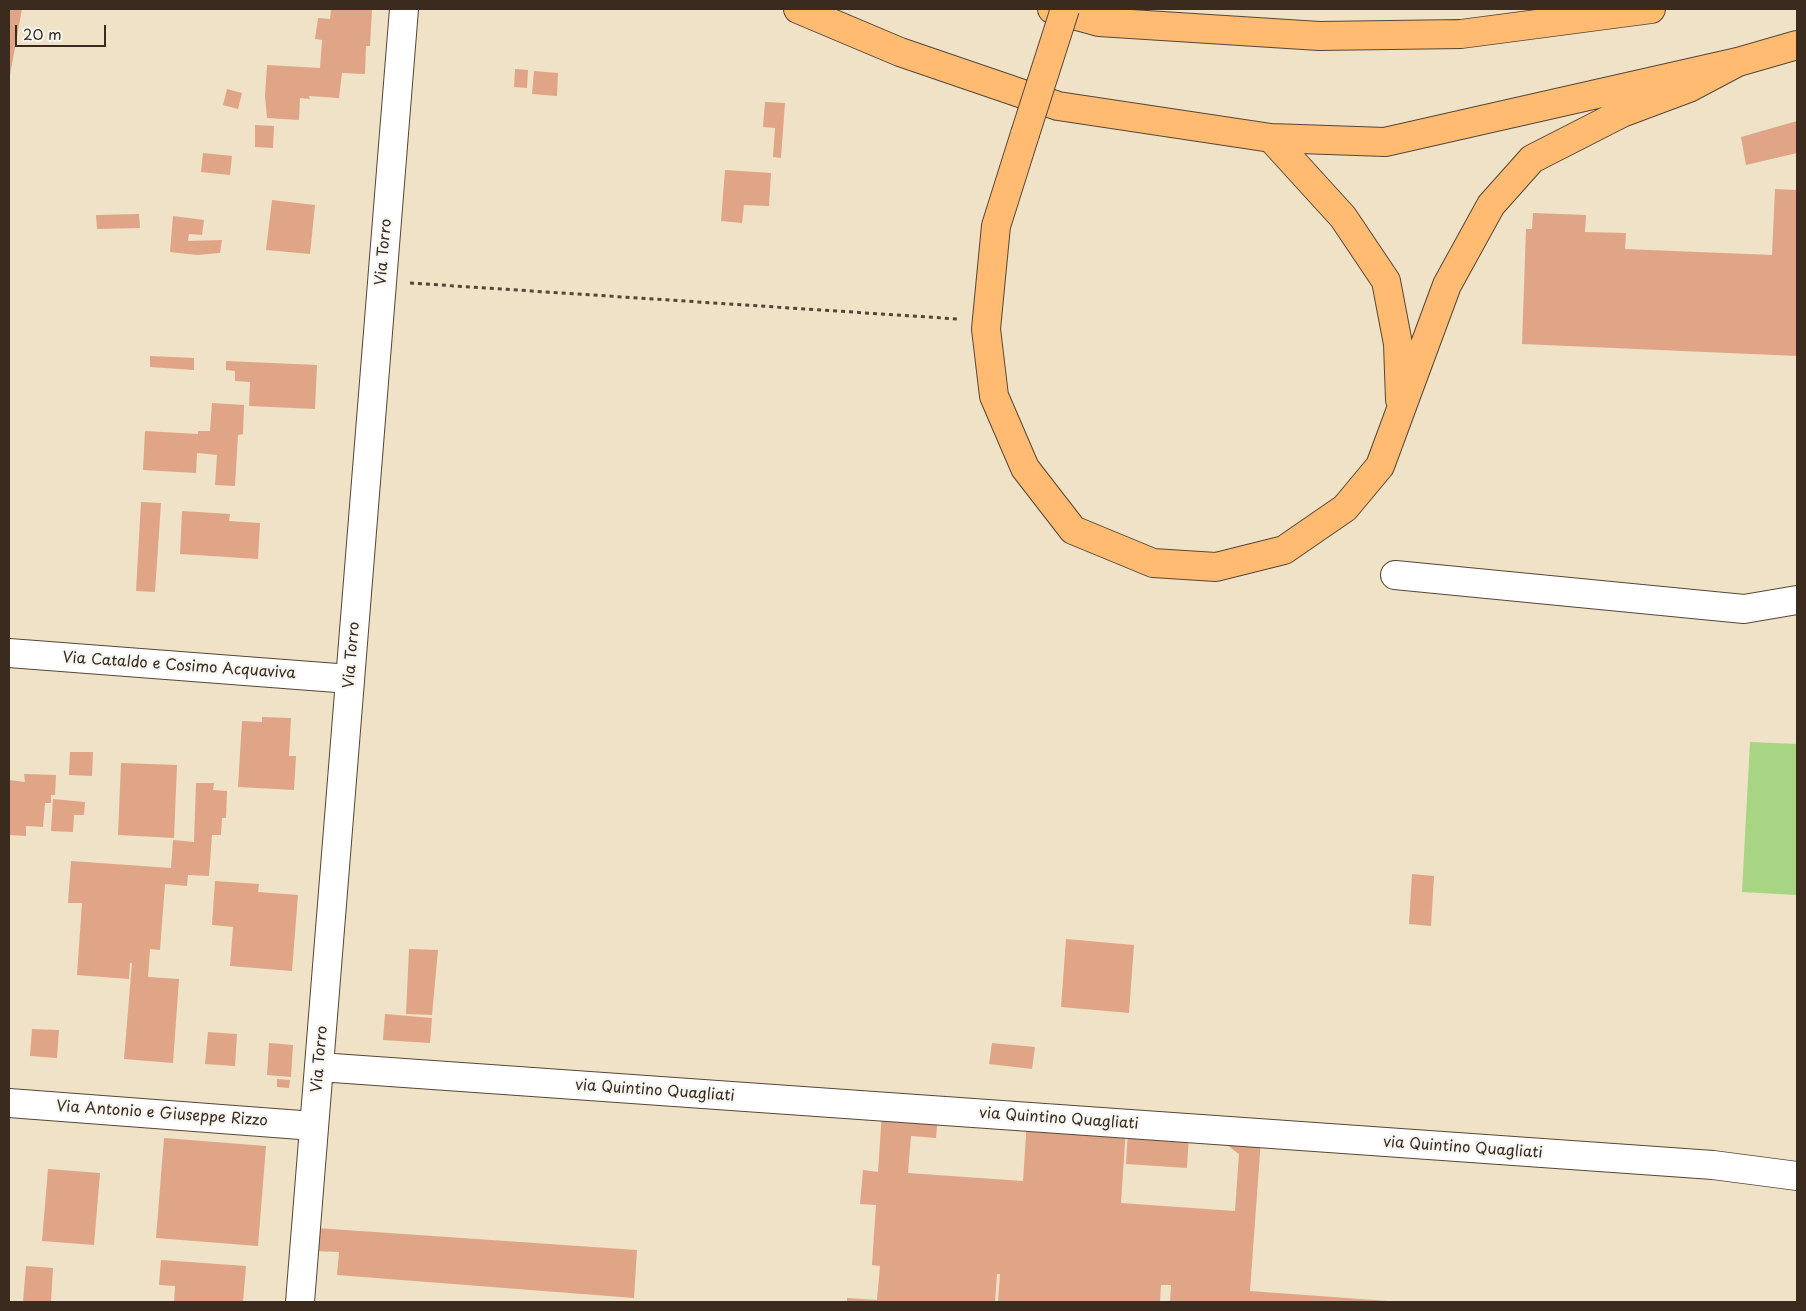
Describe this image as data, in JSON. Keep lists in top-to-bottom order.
{
  "streets": {
    "street": [
      "Via Torro",
      "Via Cataldo e Cosimo Acquaviva",
      "via Quintino Quagliati",
      "Via Antonio e Giuseppe Rizzo"
    ]
  },
  "crossings": [
    ["Via Torro", "Via Cataldo e Cosimo Acquaviva"],
    ["Via Torro", "via Quintino Quagliati"],
    ["Via Torro", "Via Antonio e Giuseppe Rizzo"]
  ],
  "scale_bar": "20 m"
}
